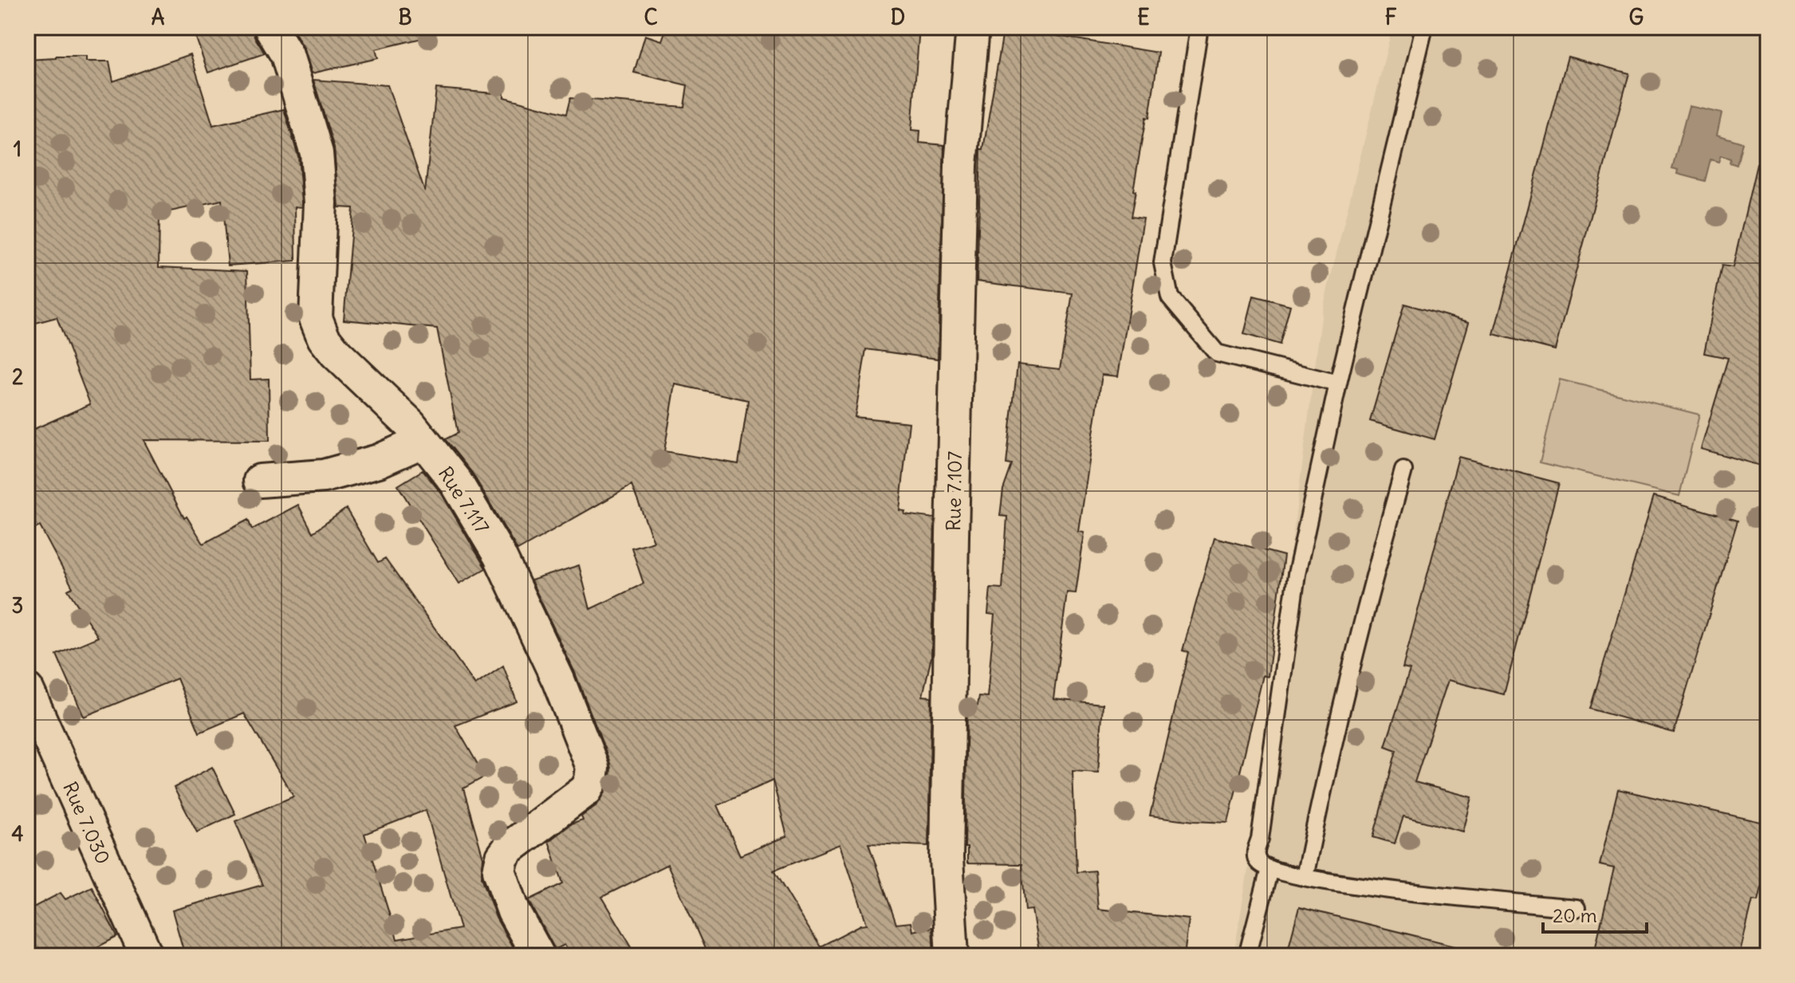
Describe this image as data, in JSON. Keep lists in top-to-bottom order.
{
  "streets": {
    "street": ["Rue 7.107", "Rue 7.117", "Rue 7.030"]
  },
  "scale_bar": "20 m",
  "grid": {
    "columns": [
      "A",
      "B",
      "C",
      "D",
      "E",
      "F",
      "G"
    ],
    "rows": [
      "1",
      "2",
      "3",
      "4"
    ]
  }
}
